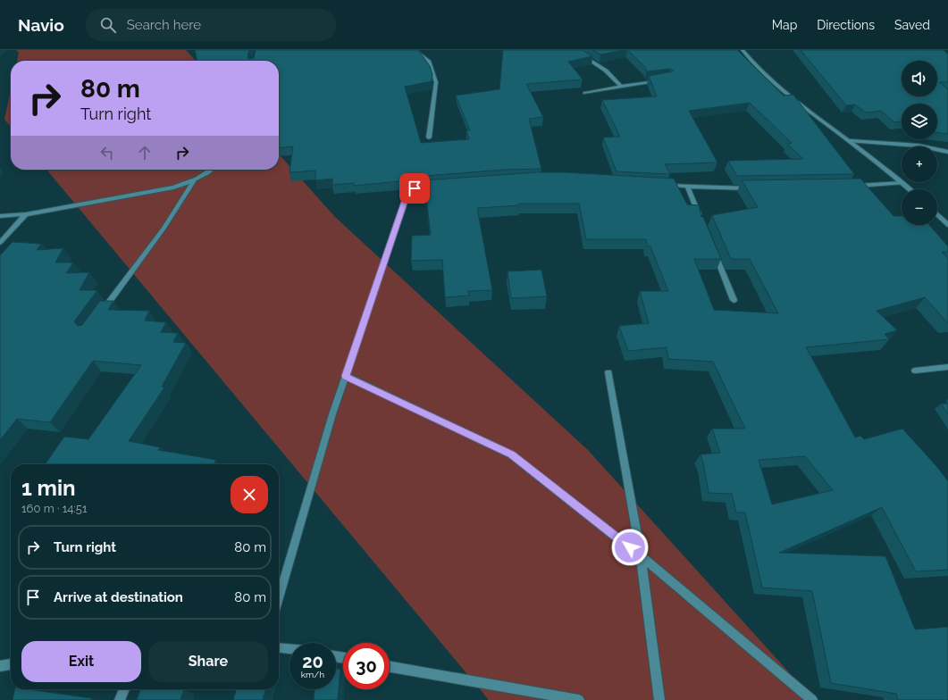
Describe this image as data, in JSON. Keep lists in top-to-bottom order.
{
  "page": {
    "header": "Navio",
    "search": "Search here",
    "nav": ["Map", "Directions", "Saved"],
    "map_buttons": ["+", "−"],
    "turn": ["80 m", "Turn right"],
    "heading": ["1 min", "160 m · 14:51"],
    "list": [
      {
        "name": "Turn right",
        "value": "80 m"
      },
      {
        "name": "Arrive at destination",
        "value": "80 m"
      }
    ],
    "buttons": ["Exit", "Share"],
    "speed": "20 km/h",
    "limit": "30"
  }
}
